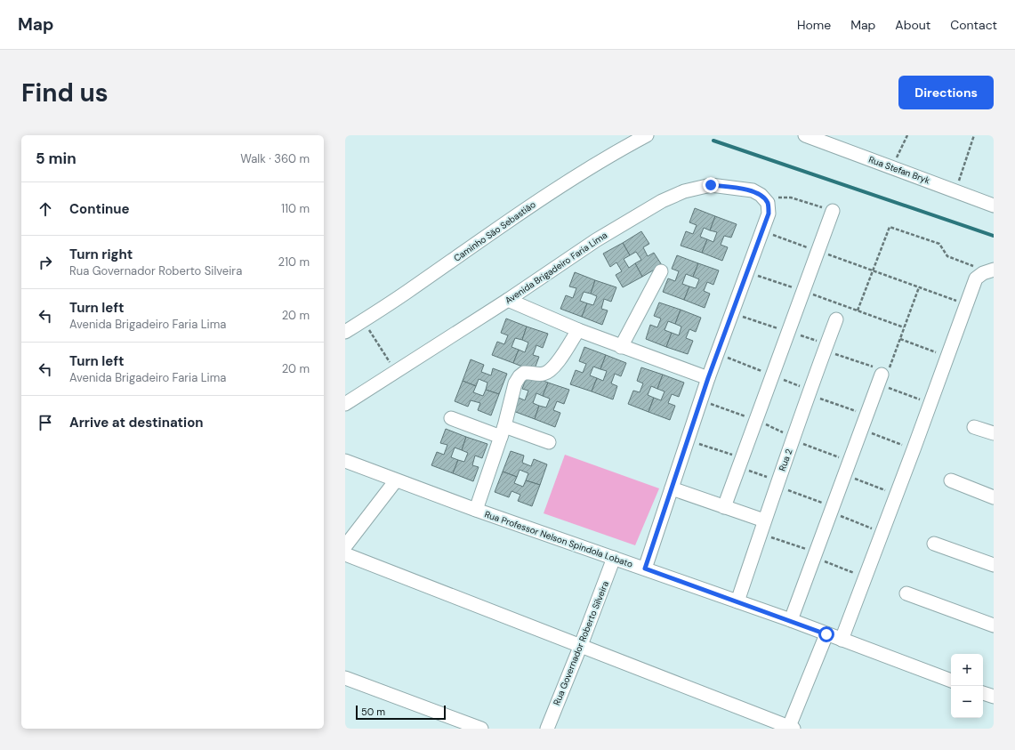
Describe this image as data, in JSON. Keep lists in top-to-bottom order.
{
  "streets": {
    "street": [
      "Rua Stefan Bryk",
      "Caminho São Sebastião",
      "Avenida Brigadeiro Faria Lima",
      "Rua 2",
      "Rua Professor Nelson Spindola Lobato",
      "Rua Governador Roberto Silveira"
    ]
  },
  "crossings": [
    ["Rua 2", "Rua Professor Nelson Spindola Lobato"],
    ["Rua Professor Nelson Spindola Lobato", "Rua Governador Roberto Silveira"]
  ],
  "scale_bar": "50 m",
  "page": {
    "header": "Map",
    "nav": [
      "Home",
      "Map",
      "About",
      "Contact"
    ],
    "buttons": "Directions",
    "title": "Find us",
    "heading": ["5 min", "Walk · 360 m"],
    "list": [
      ["Continue", "110 m"],
      ["Turn right", "Rua Governador Roberto Silveira", "210 m"],
      ["Turn left", "Avenida Brigadeiro Faria Lima", "20 m"],
      ["Turn left", "Avenida Brigadeiro Faria Lima", "20 m"],
      "Arrive at destination"
    ],
    "map_buttons": ["+", "−"],
    "scale": "50 m"
  }
}
